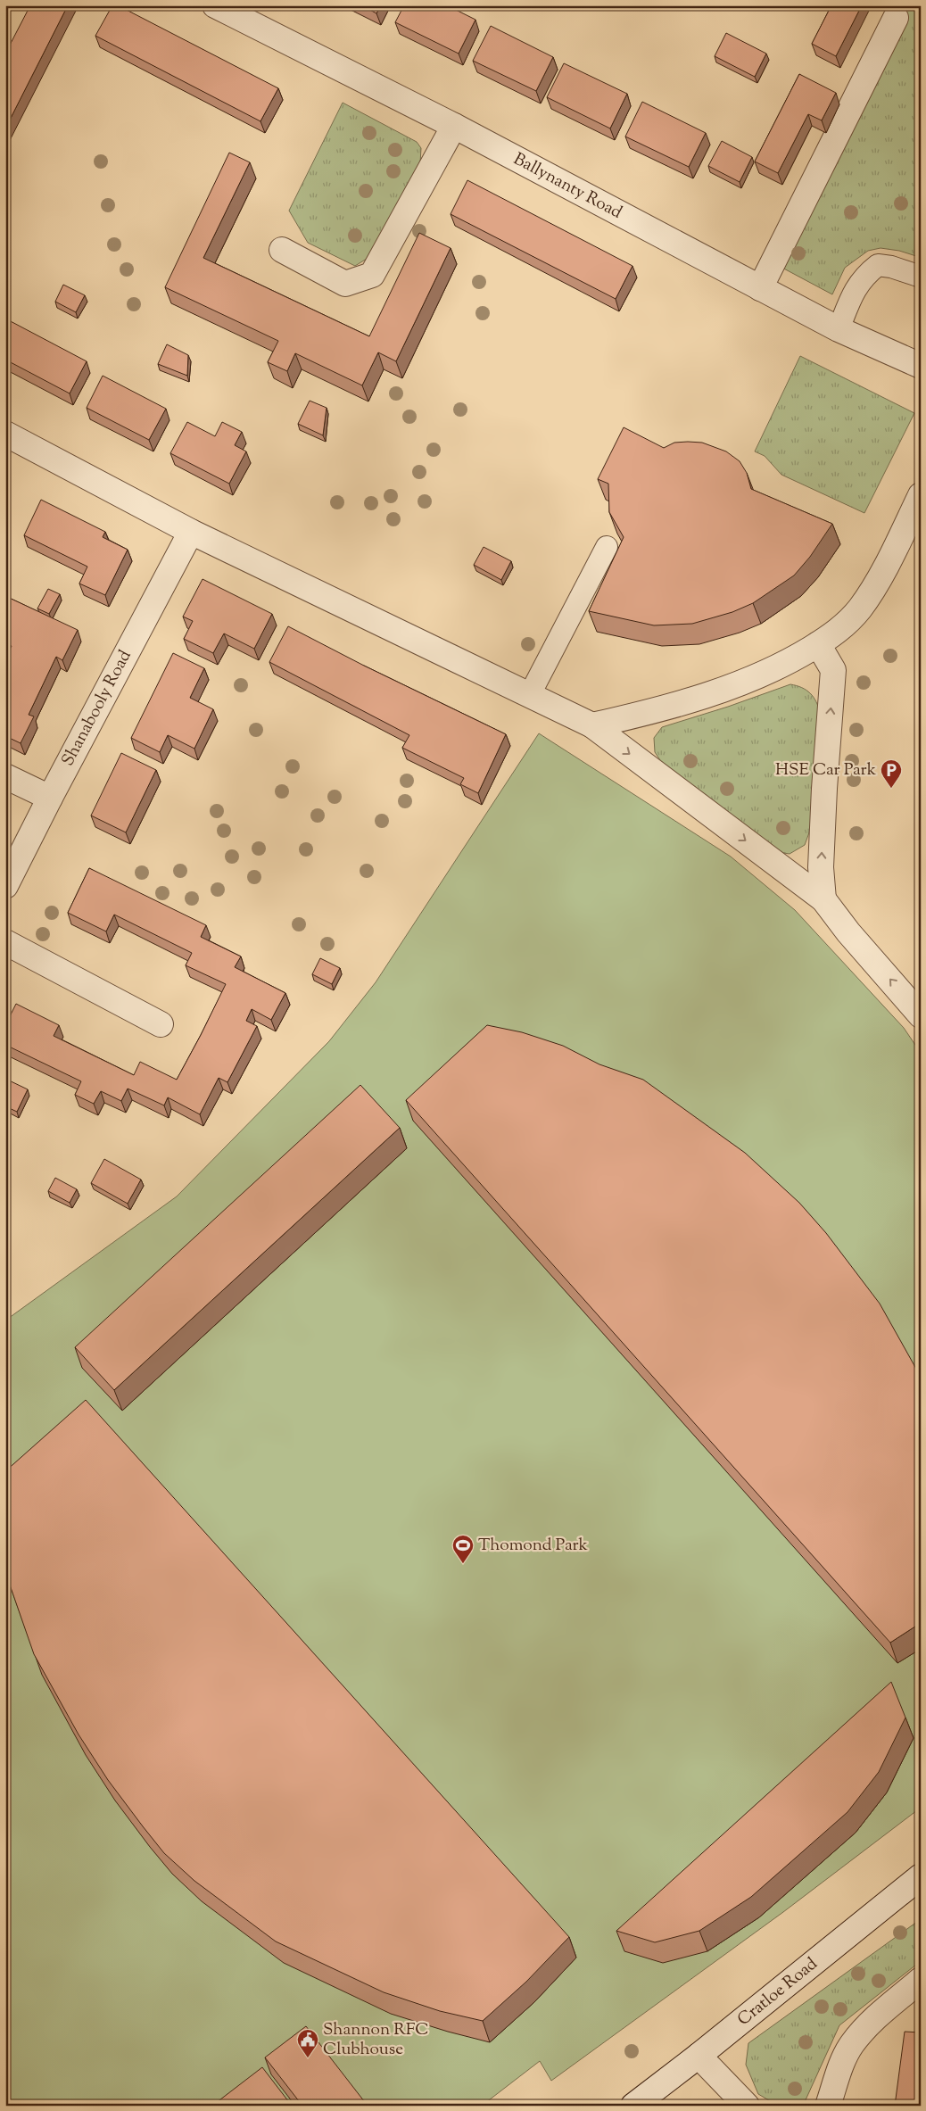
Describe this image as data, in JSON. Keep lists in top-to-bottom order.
{
  "streets": {
    "street": ["Ballynanty Road", "Shanabooly Road", "Cratloe Road"]
  },
  "places": {
    "parking": ["HSE Car Park"],
    "sports": ["Thomond Park"],
    "public building": ["Shannon RFC Clubhouse"]
  }
}
